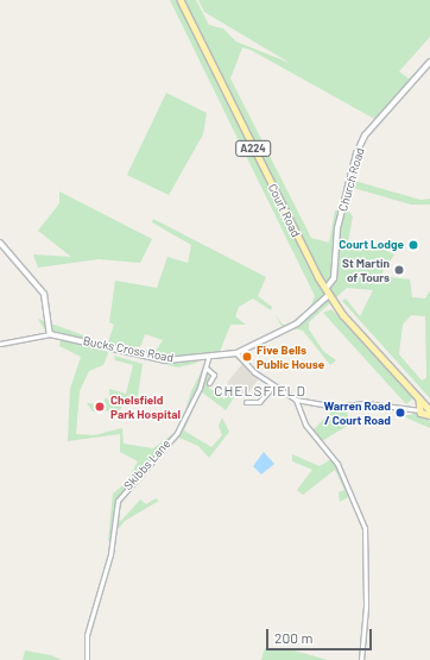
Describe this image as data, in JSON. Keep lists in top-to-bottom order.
{
  "streets": {
    "main road": ["A224", "Court Road"],
    "street": ["Church Road", "Bucks Cross Road", "Skibbs Lane"]
  },
  "crossings": [
    ["Church Road", "Court Road"],
    ["Bucks Cross Road", "Skibbs Lane"]
  ],
  "districts": ["CHELSFIELD"],
  "places": [
    "Court Lodge",
    "St Martin of Tours",
    "Five Bells Public House",
    "Chelsfield Park Hospital",
    "Warren Road / Court Road"
  ],
  "scale_bar": "200 m"
}
